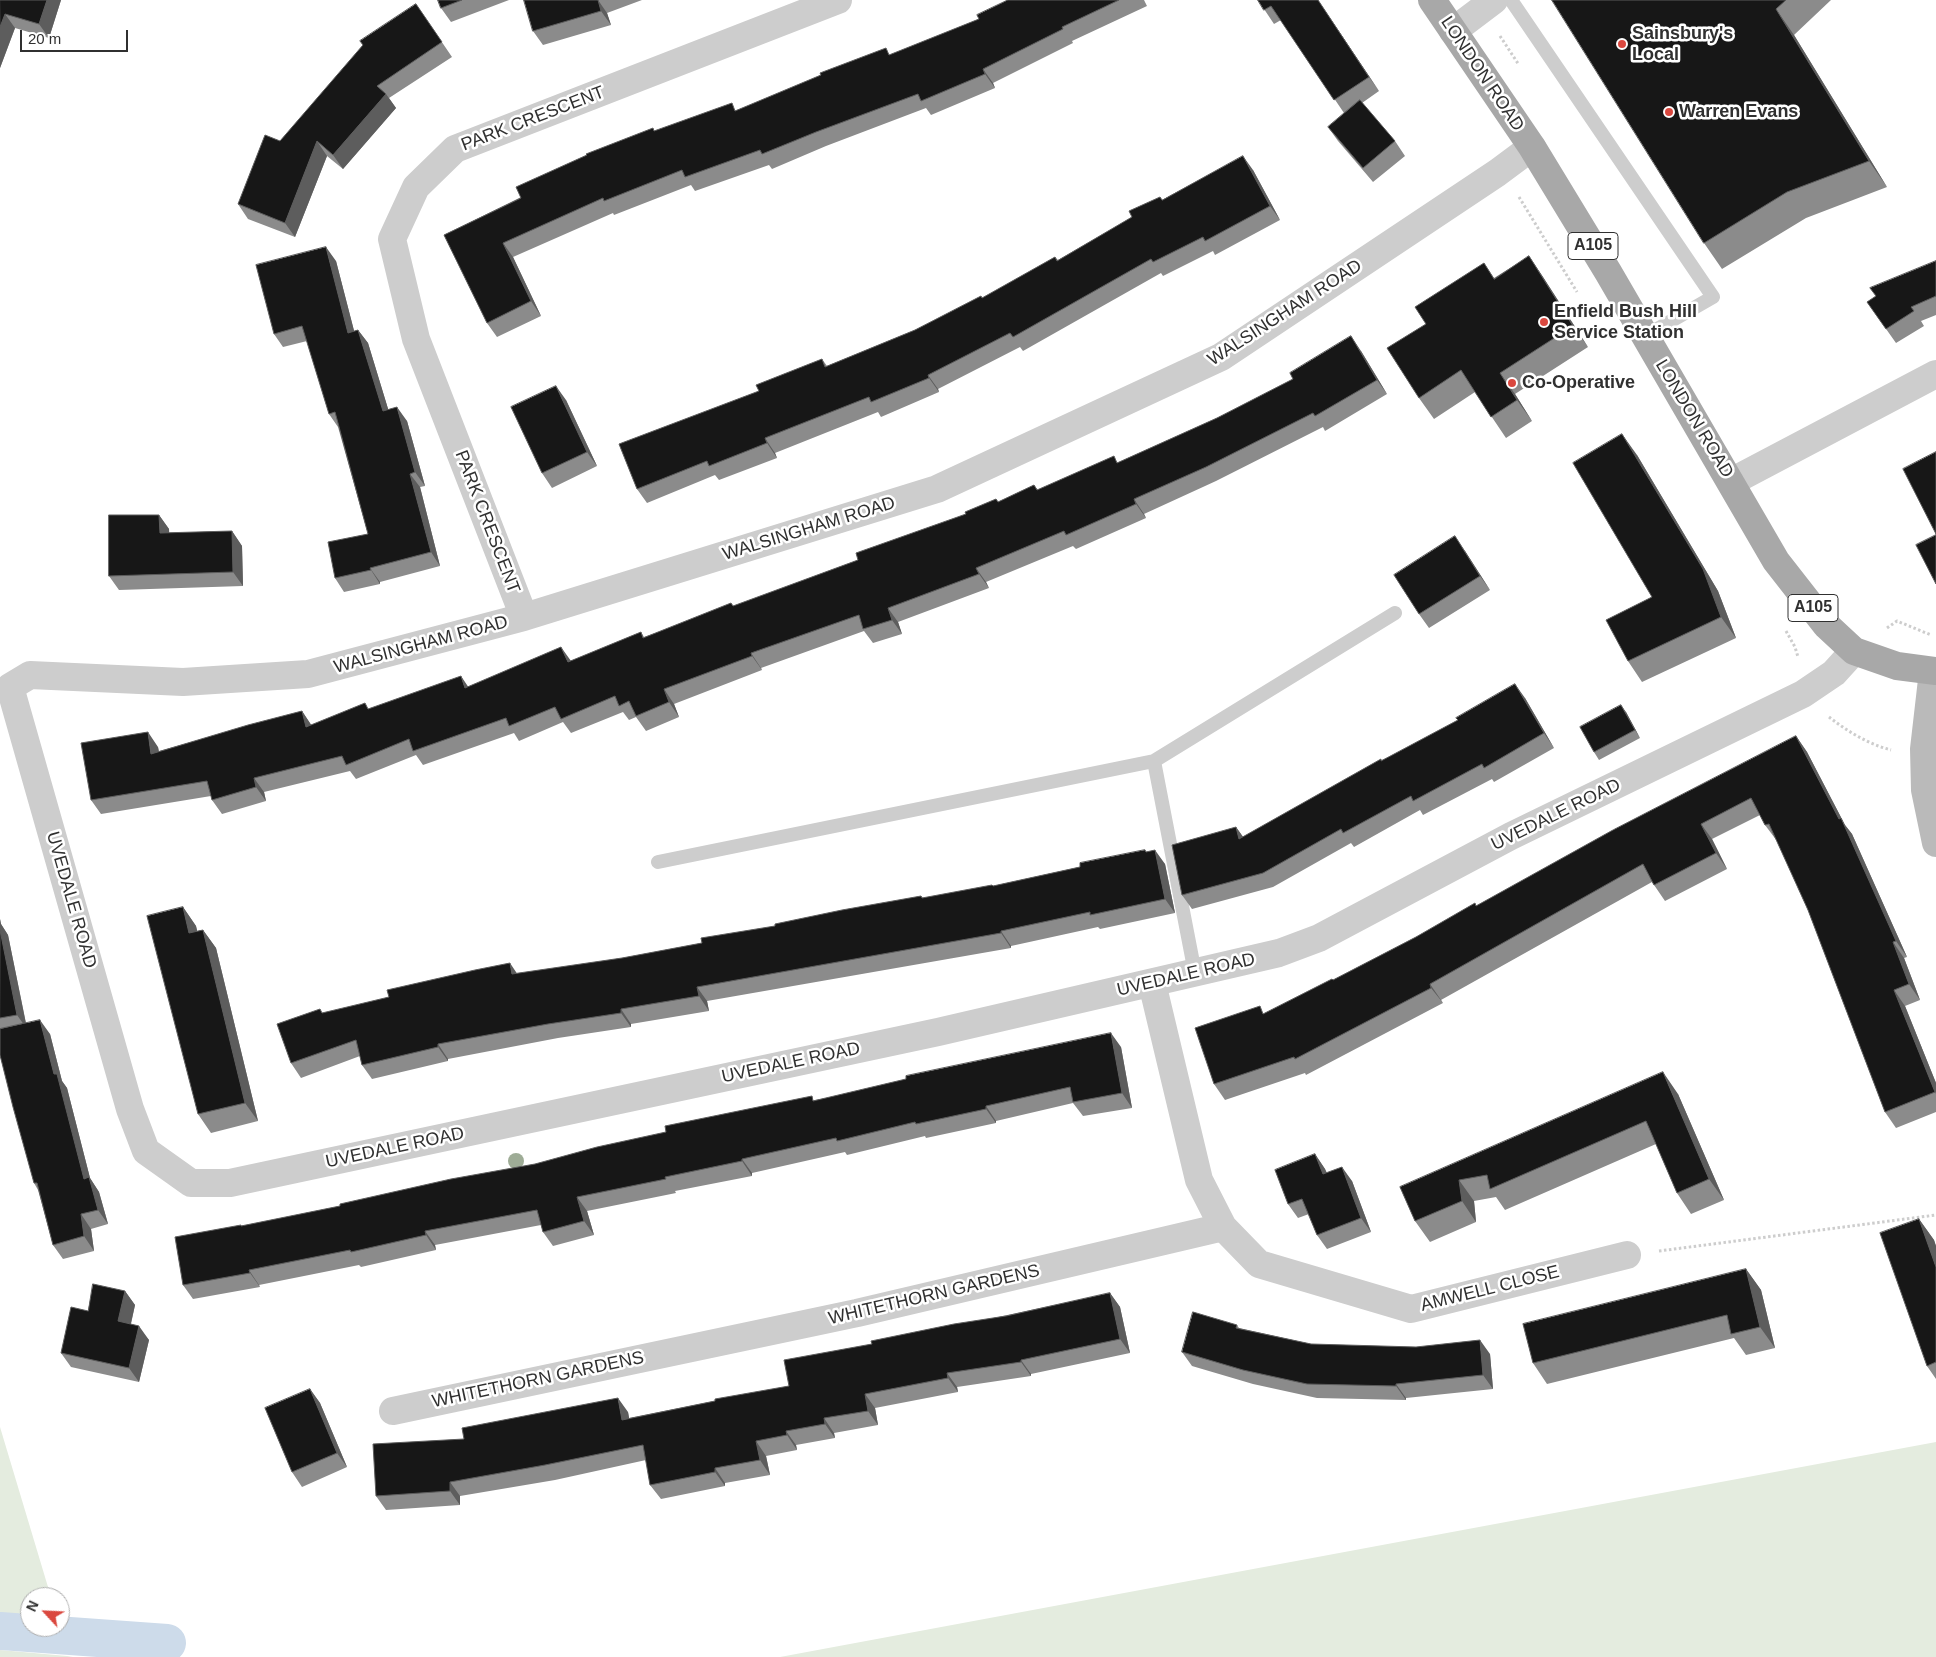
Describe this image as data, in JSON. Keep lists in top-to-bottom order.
{
  "streets": {
    "main road": ["LONDON ROAD", "A105"],
    "street": [
      "PARK CRESCENT",
      "WALSINGHAM ROAD",
      "UVEDALE ROAD",
      "AMWELL CLOSE",
      "WHITETHORN GARDENS"
    ]
  },
  "crossings": [
    ["LONDON ROAD", "A105"],
    ["LONDON ROAD", "WALSINGHAM ROAD"],
    ["LONDON ROAD", "UVEDALE ROAD"],
    ["PARK CRESCENT", "WALSINGHAM ROAD"],
    ["A105", "UVEDALE ROAD"],
    ["WALSINGHAM ROAD", "UVEDALE ROAD"],
    ["AMWELL CLOSE", "WHITETHORN GARDENS"]
  ],
  "places": [
    "Sainsbury's Local",
    "Warren Evans",
    "Enfield Bush Hill Service Station",
    "Co-Operative"
  ],
  "scale_bar": "20 m",
  "north": "top left"
}
